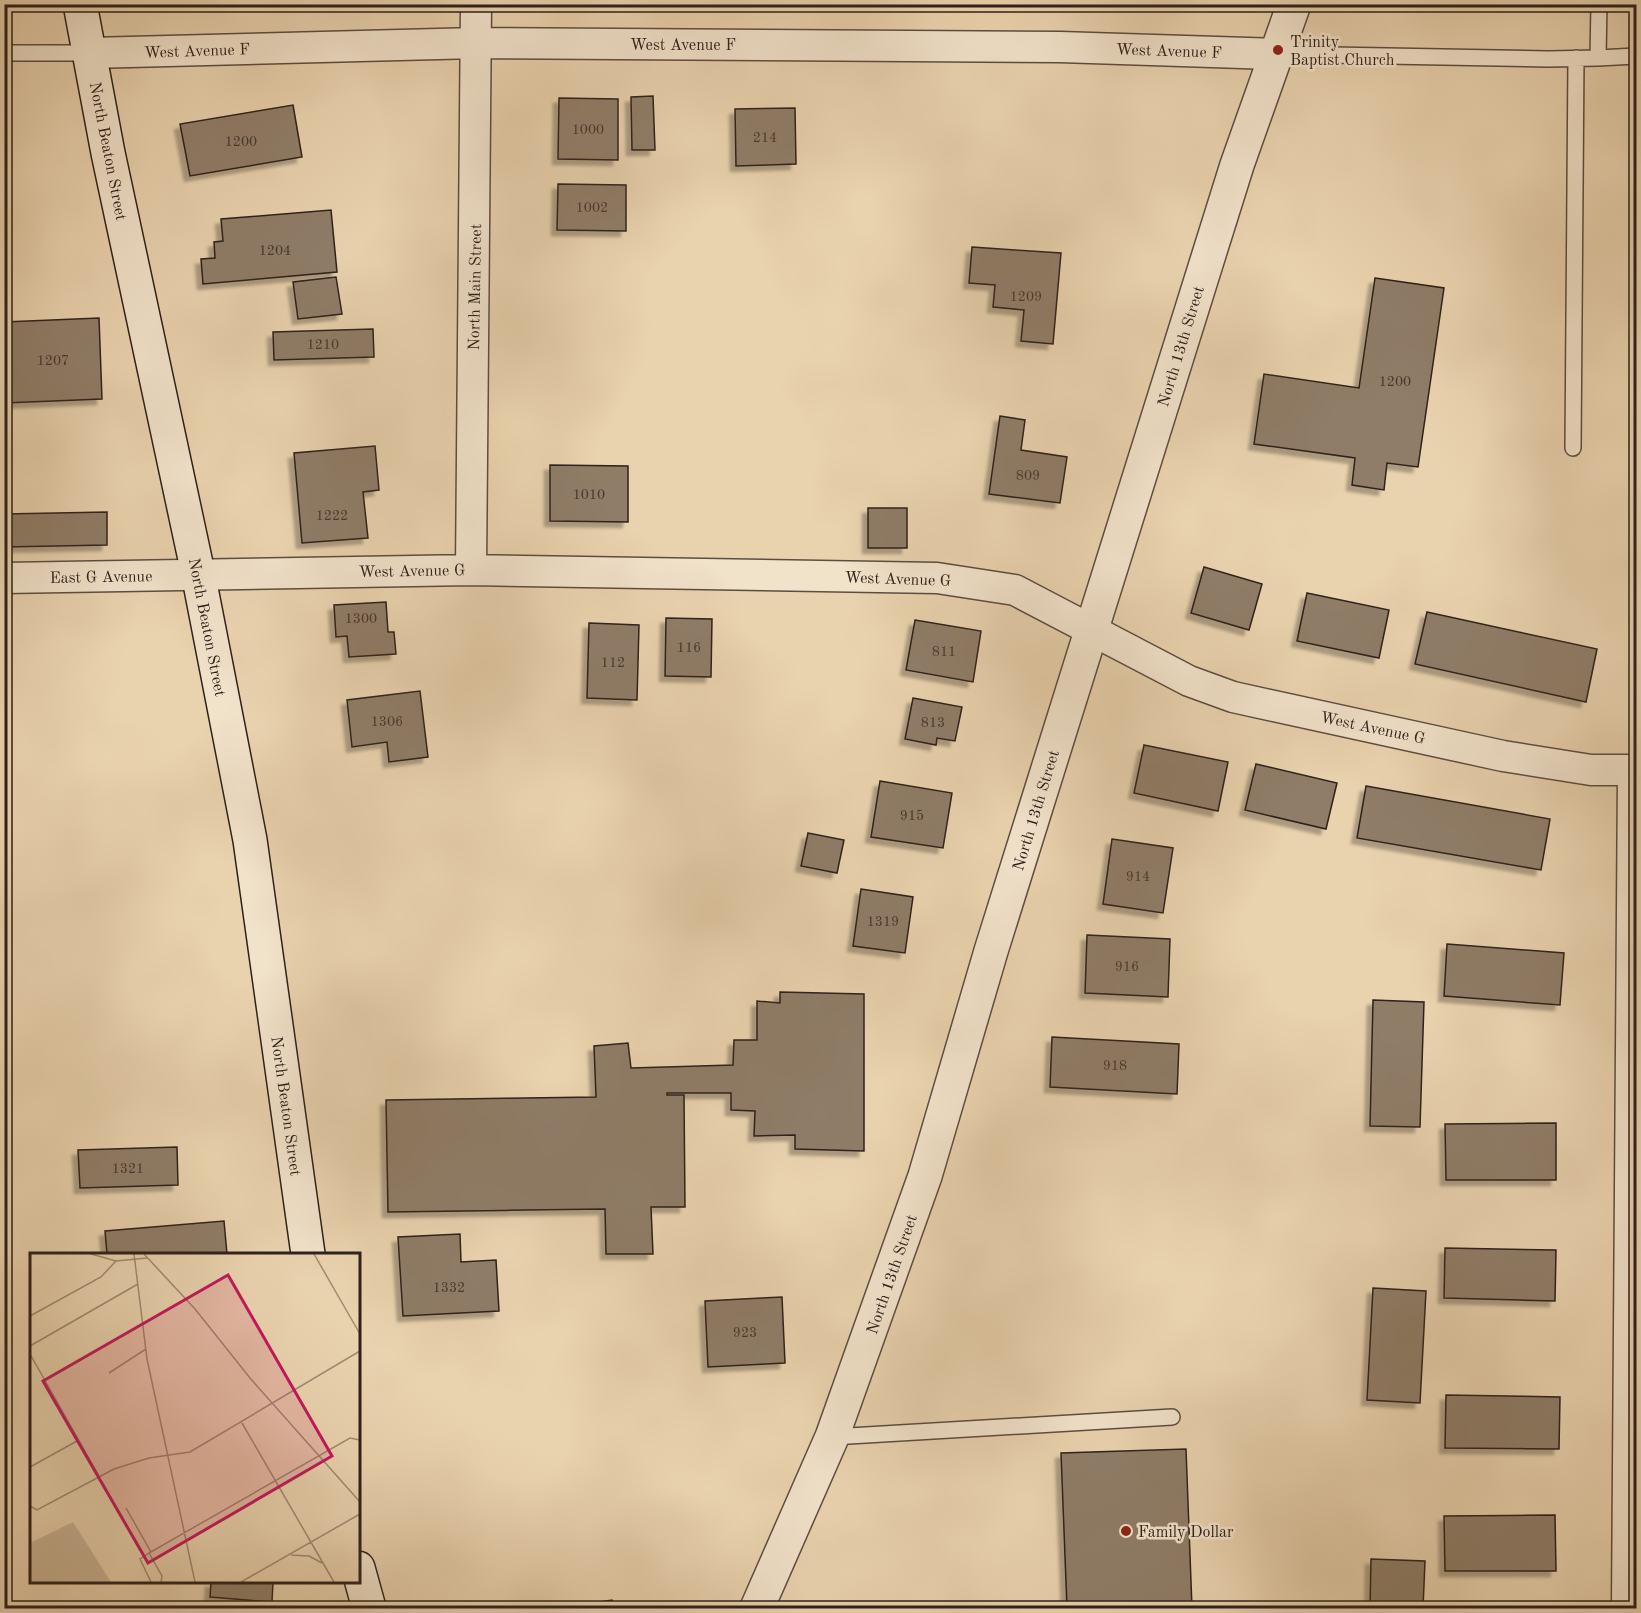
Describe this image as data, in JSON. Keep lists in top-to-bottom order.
{
  "streets": {
    "street": [
      "West Avenue F",
      "North Beaton Street",
      "North Main Street",
      "North 13th Street",
      "West Avenue G",
      "East G Avenue"
    ]
  },
  "crossings": [
    ["West Avenue F", "North Beaton Street"],
    ["West Avenue F", "North Main Street"],
    ["West Avenue F", "North 13th Street"],
    ["North Beaton Street", "West Avenue G"],
    ["North Beaton Street", "East G Avenue"],
    ["North Main Street", "West Avenue G"],
    ["North 13th Street", "West Avenue G"],
    ["West Avenue G", "East G Avenue"]
  ],
  "places": ["Trinity Baptist Church", "Family Dollar"],
  "house_numbers": [
    "1000",
    "214",
    "1200",
    "1002",
    "1204",
    "1209",
    "1210",
    "1207",
    "1200",
    "809",
    "1010",
    "1222",
    "1300",
    "116",
    "811",
    "112",
    "1306",
    "813",
    "915",
    "914",
    "1319",
    "916",
    "918",
    "1321",
    "1332",
    "923"
  ]
}
